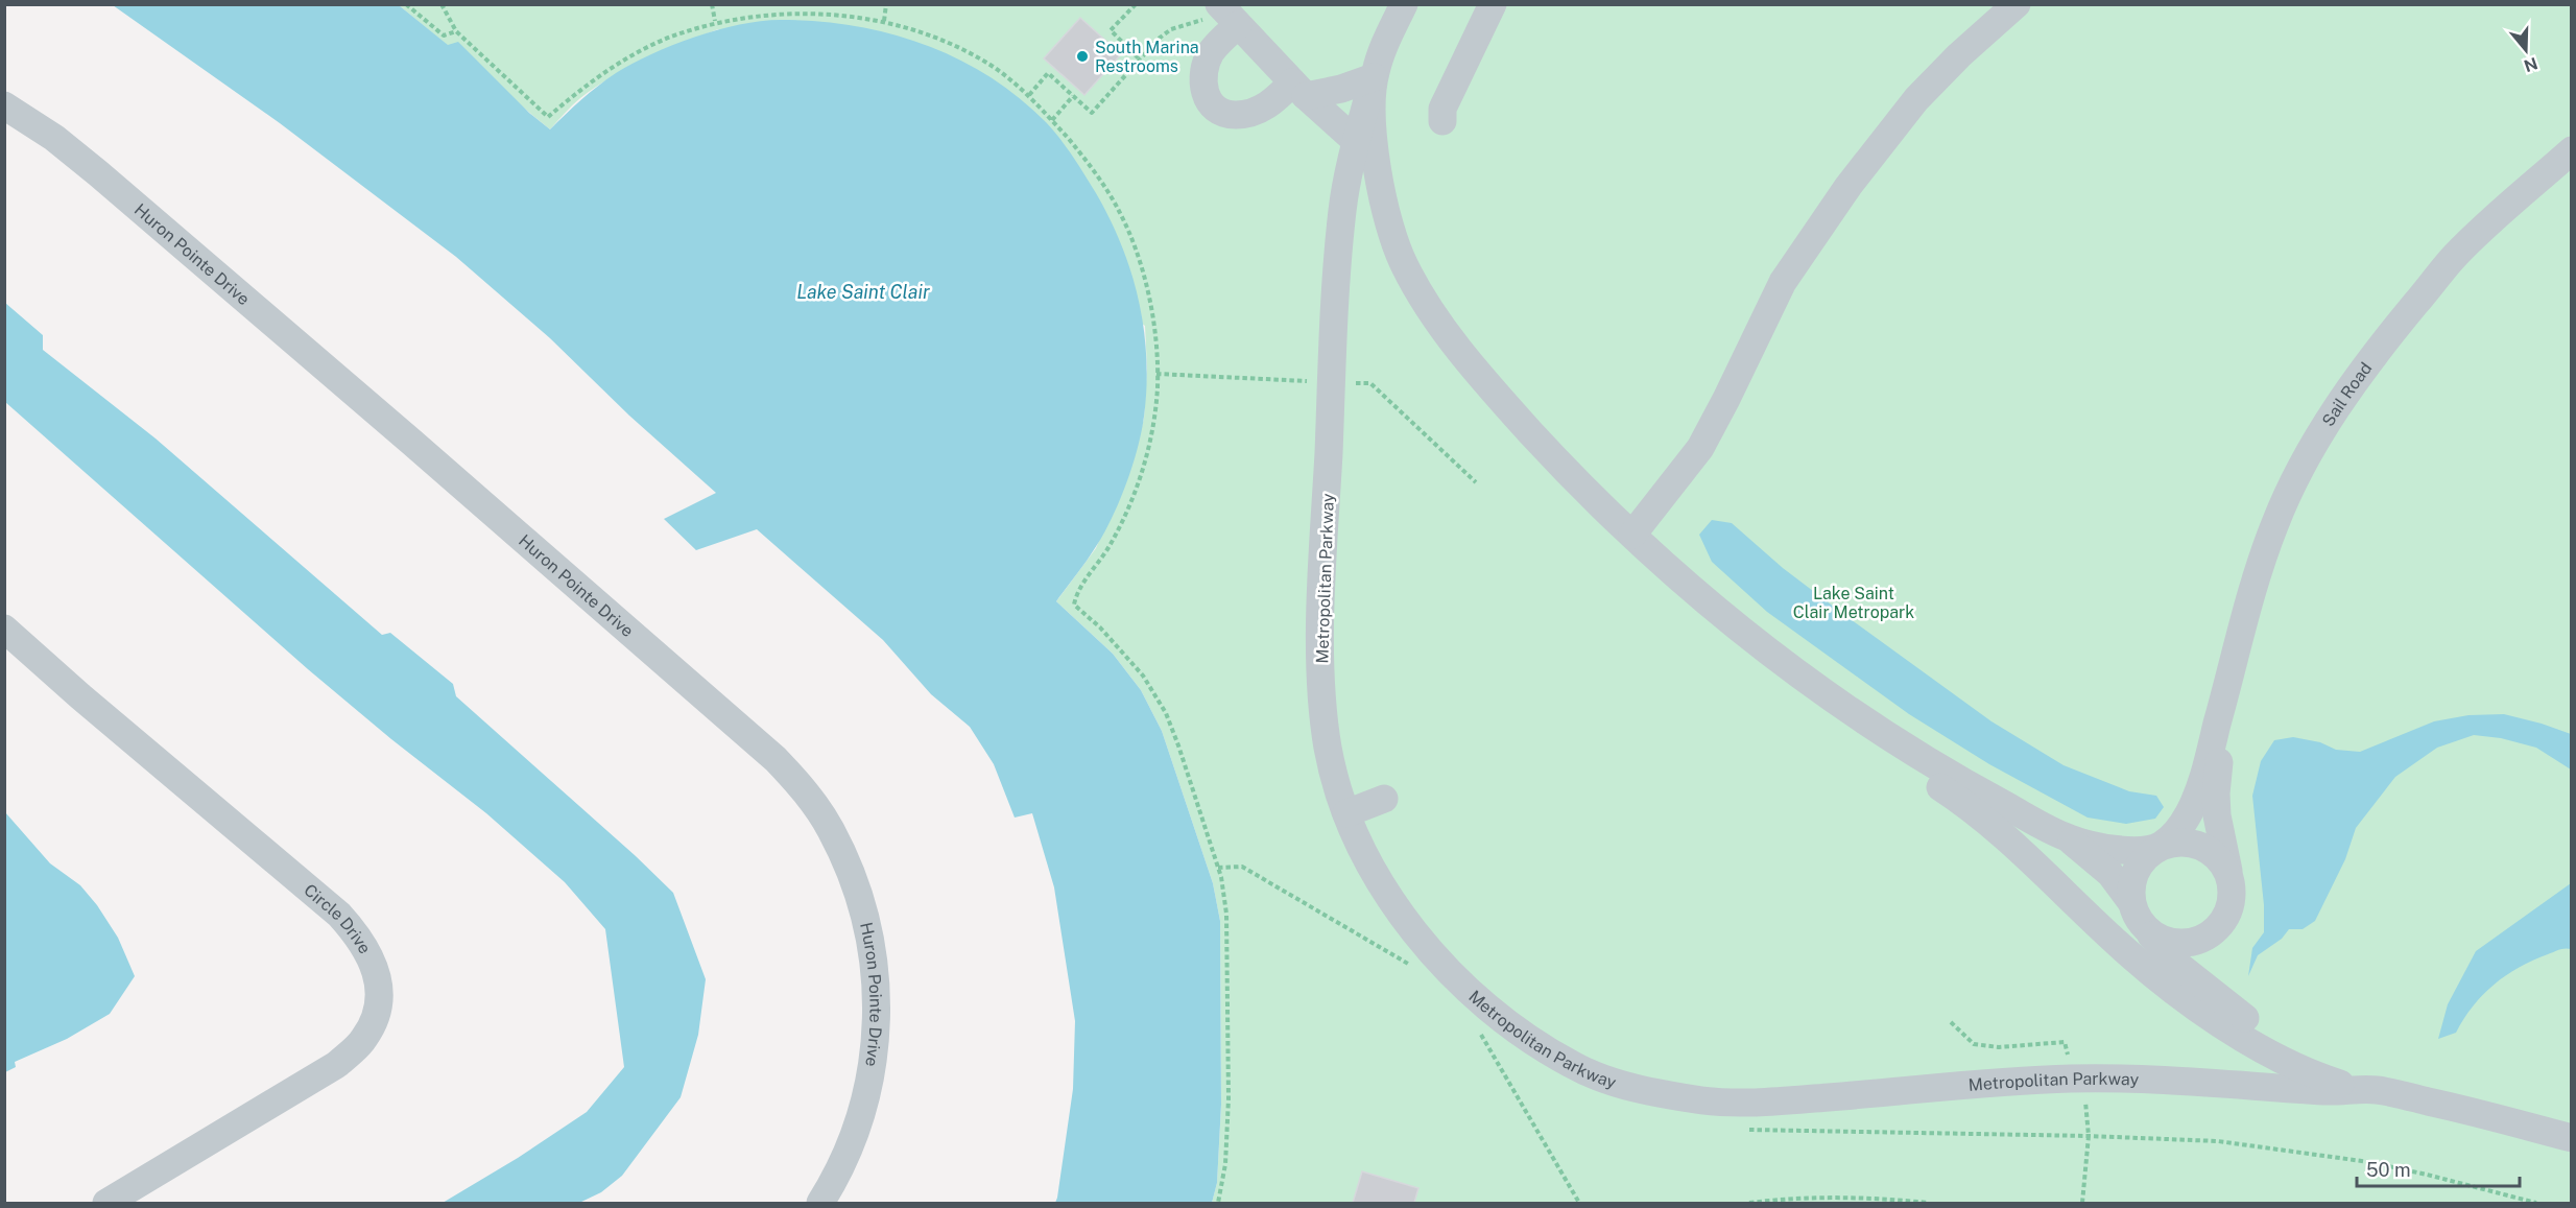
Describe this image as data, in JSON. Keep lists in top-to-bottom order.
{
  "streets": {
    "street": [
      "Huron Pointe Drive",
      "Sail Road",
      "Metropolitan Parkway",
      "Circle Drive"
    ]
  },
  "water": ["Lake Saint Clair"],
  "parks": ["Lake Saint Clair Metropark"],
  "places": ["South Marina Restrooms"],
  "scale_bar": "50 m",
  "north": "bottom"
}
